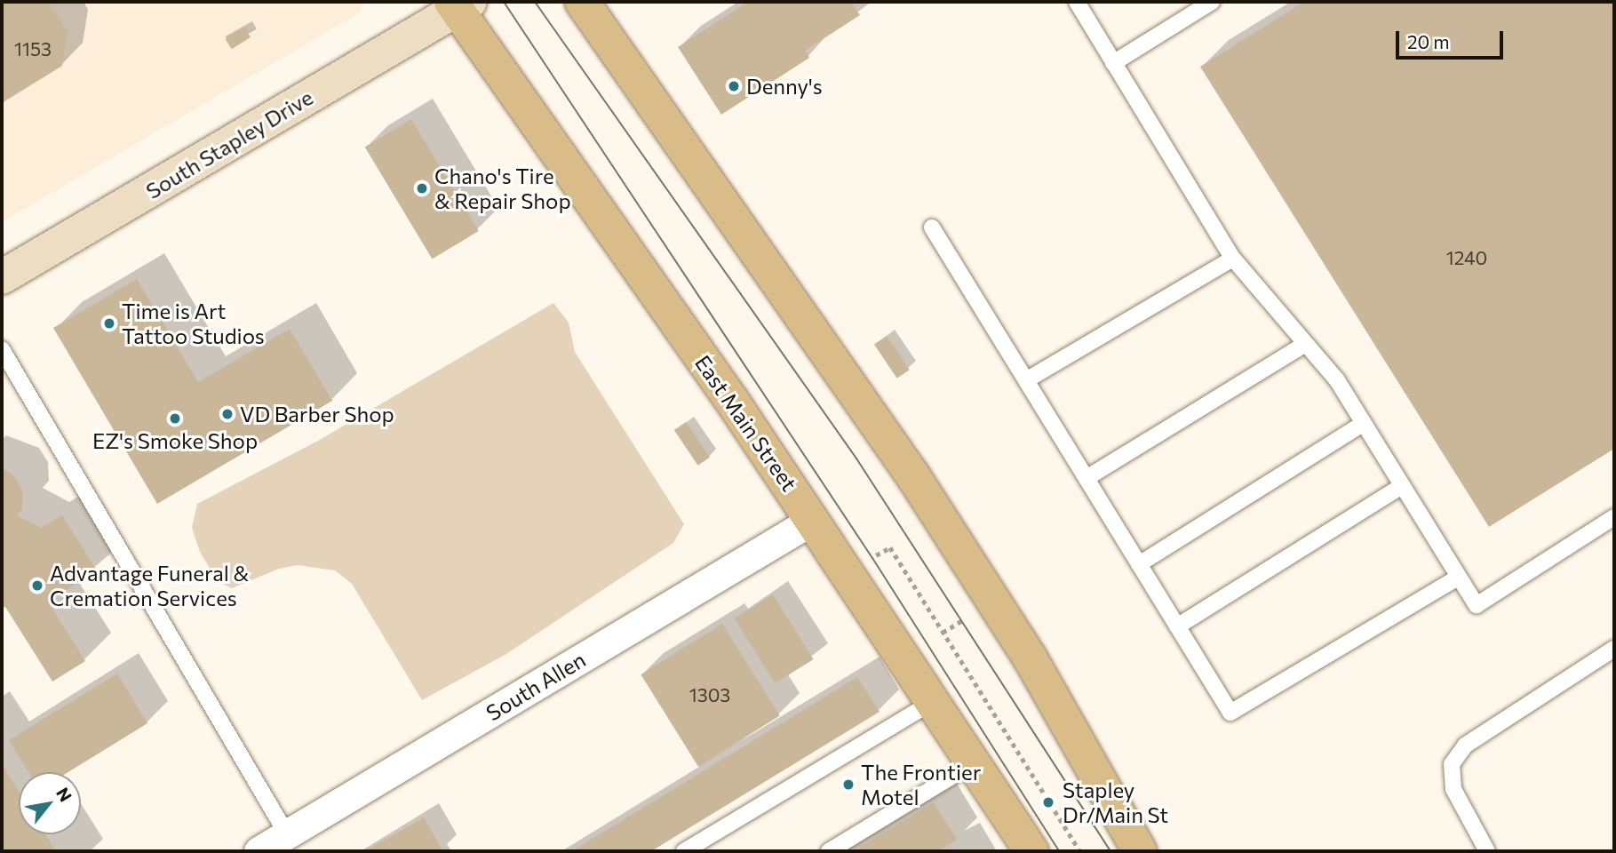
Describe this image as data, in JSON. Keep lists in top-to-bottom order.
{
  "streets": {
    "main road": ["South Stapley Drive", "East Main Street"],
    "street": ["South Allen"]
  },
  "crossings": [
    ["South Stapley Drive", "East Main Street"],
    ["East Main Street", "South Allen"]
  ],
  "places": [
    "Denny's",
    "Chano's Tire & Repair Shop",
    "Time is Art Tattoo Studios",
    "VD Barber Shop",
    "EZ's Smoke Shop",
    "Advantage Funeral & Cremation Services",
    "The Frontier Motel",
    "Stapley Dr/Main St"
  ],
  "house_numbers": ["1153", "1240", "1303"],
  "scale_bar": "20 m",
  "north": "top right"
}
